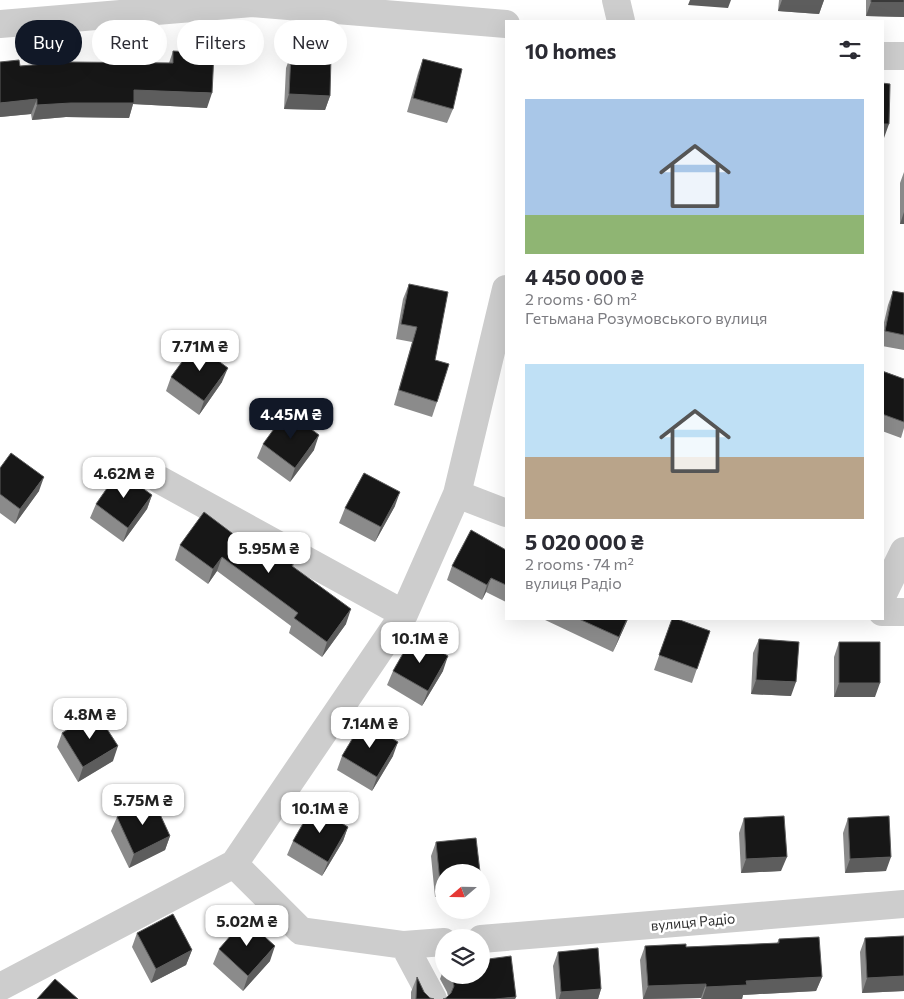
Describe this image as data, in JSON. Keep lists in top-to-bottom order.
{
  "streets": {
    "street": ["вулиця Радіо"]
  },
  "north": "left",
  "page": {
    "chip": [
      "Buy",
      "Rent",
      "Filters",
      "New"
    ],
    "heading": "10 homes",
    "list": [
      {
        "name": "4 450 000 ₴",
        "note": "2 rooms · 60 m² · Гетьмана Розумовського вулиця"
      },
      {
        "name": "5 020 000 ₴",
        "note": "2 rooms · 74 m² · вулиця Радіо"
      }
    ],
    "price": [
      "7.71M ₴",
      "4.45M ₴",
      "4.62M ₴",
      "5.95M ₴",
      "10.1M ₴",
      "4.8M ₴",
      "7.14M ₴",
      "5.75M ₴",
      "10.1M ₴",
      "5.02M ₴"
    ]
  }
}
